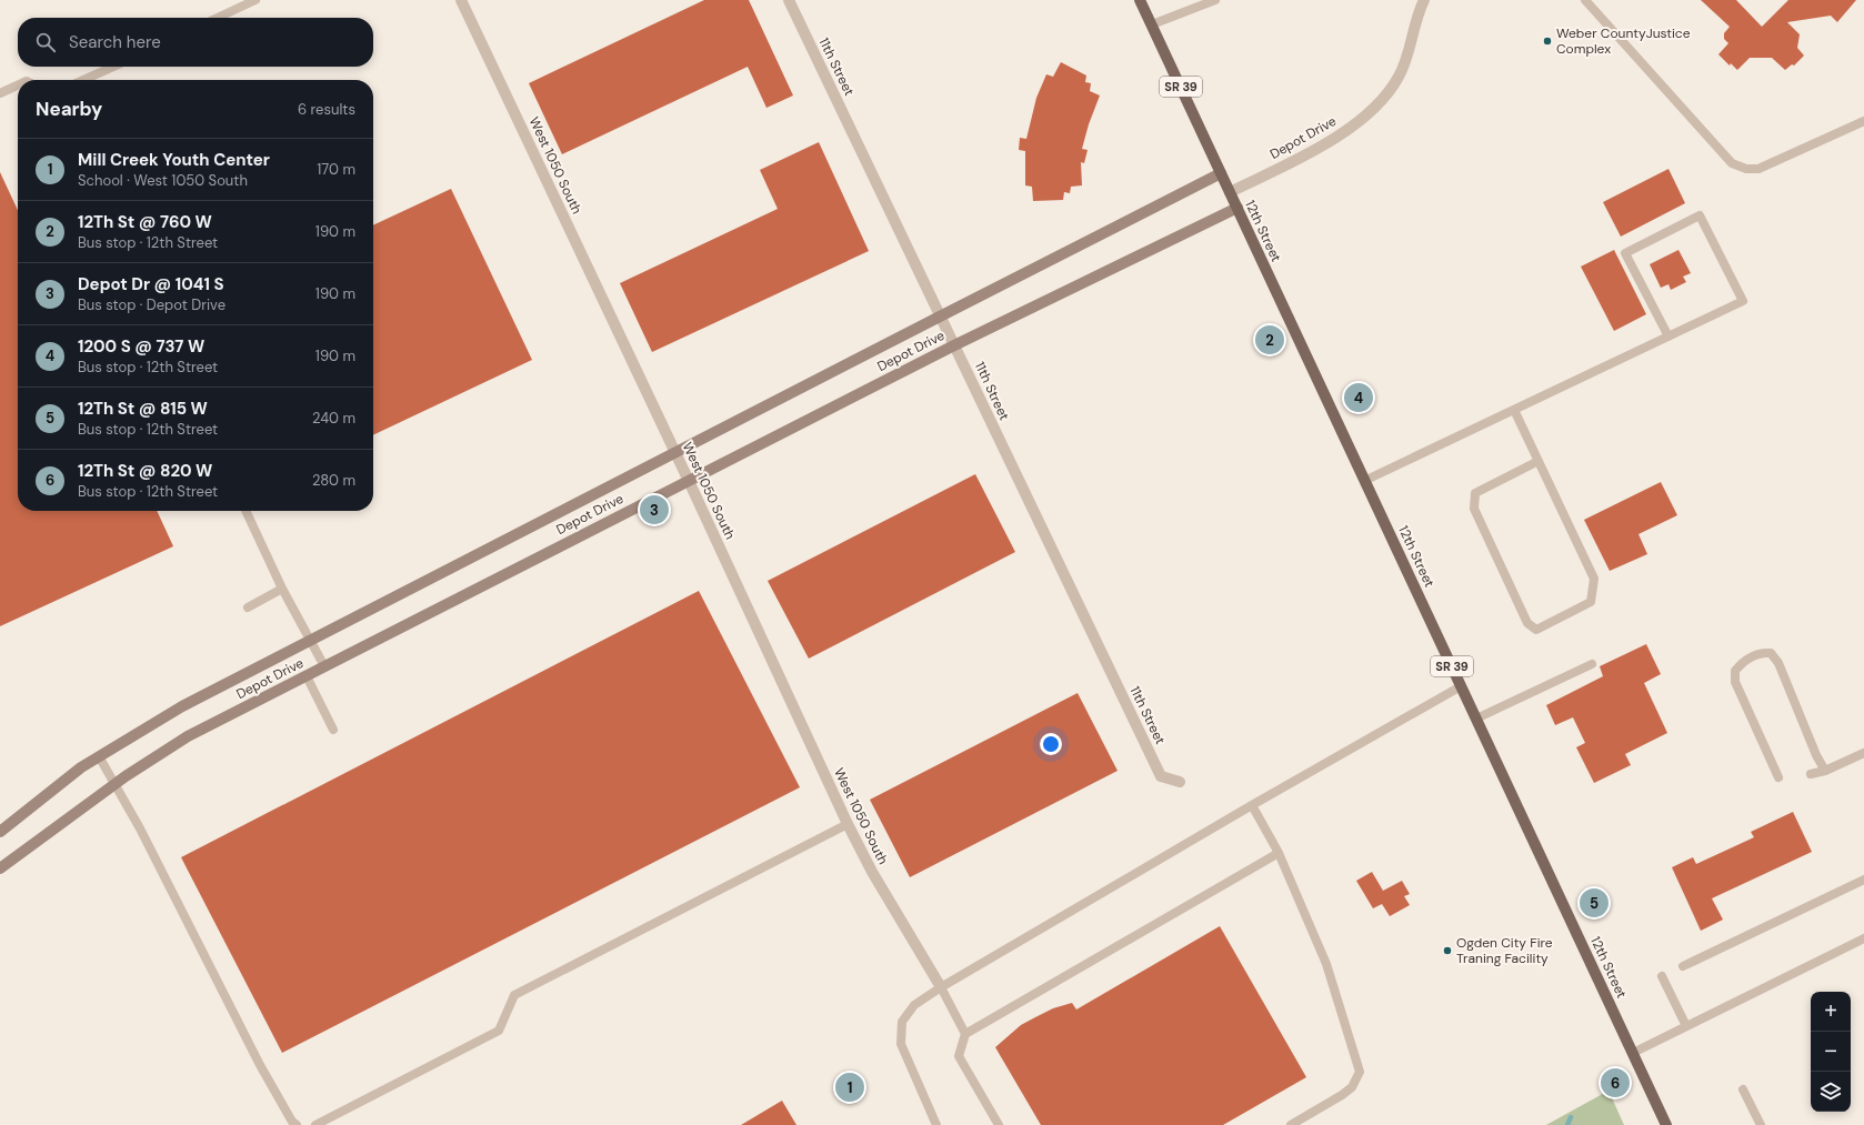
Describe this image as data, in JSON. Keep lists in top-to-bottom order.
{
  "streets": {
    "main road": ["SR 39", "Depot Drive", "12th Street"],
    "street": ["11th Street", "West 1050 South"]
  },
  "crossings": [
    ["11th Street", "Depot Drive"],
    ["Depot Drive", "West 1050 South"],
    ["Depot Drive", "12th Street"]
  ],
  "places": ["Weber CountyJustice Complex", "Ogden City Fire Traning Facility"],
  "page": {
    "search": "Search here",
    "heading": ["Nearby", "6 results"],
    "list": [
      {
        "mark": "1",
        "name": "Mill Creek Youth Center",
        "note": "School · West 1050 South",
        "value": "170 m"
      },
      {
        "mark": "2",
        "name": "12Th St @ 760 W",
        "note": "Bus stop · 12th Street",
        "value": "190 m"
      },
      {
        "mark": "3",
        "name": "Depot Dr @ 1041 S",
        "note": "Bus stop · Depot Drive",
        "value": "190 m"
      },
      {
        "mark": "4",
        "name": "1200 S @ 737 W",
        "note": "Bus stop · 12th Street",
        "value": "190 m"
      },
      {
        "mark": "5",
        "name": "12Th St @ 815 W",
        "note": "Bus stop · 12th Street",
        "value": "240 m"
      },
      {
        "mark": "6",
        "name": "12Th St @ 820 W",
        "note": "Bus stop · 12th Street",
        "value": "280 m"
      }
    ],
    "pins": [
      "2",
      "4",
      "3",
      "5",
      "6",
      "1"
    ],
    "map_buttons": ["+", "−"]
  }
}
